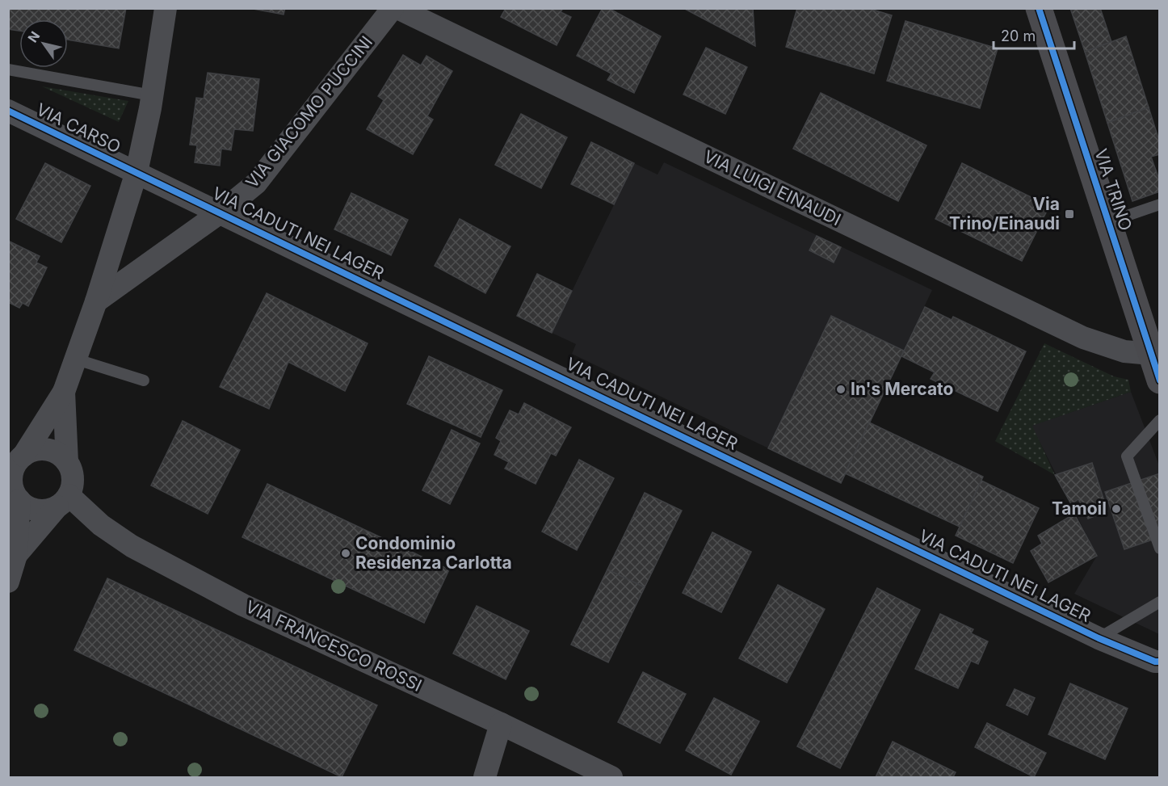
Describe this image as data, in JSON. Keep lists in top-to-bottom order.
{
  "streets": {
    "main road": ["VIA TRINO"],
    "street": [
      "VIA GIACOMO PUCCINI",
      "VIA CARSO",
      "VIA LUIGI EINAUDI",
      "VIA CADUTI NEI LAGER",
      "VIA FRANCESCO ROSSI"
    ]
  },
  "crossings": [
    ["VIA GIACOMO PUCCINI", "VIA CADUTI NEI LAGER"],
    ["VIA CARSO", "VIA CADUTI NEI LAGER"],
    ["VIA LUIGI EINAUDI", "VIA TRINO"]
  ],
  "places": {
    "transit": ["Via Trino/Einaudi"],
    "other": ["In's Mercato", "Tamoil", "Condominio Residenza Carlotta"]
  },
  "scale_bar": "20 m",
  "north": "top left"
}
